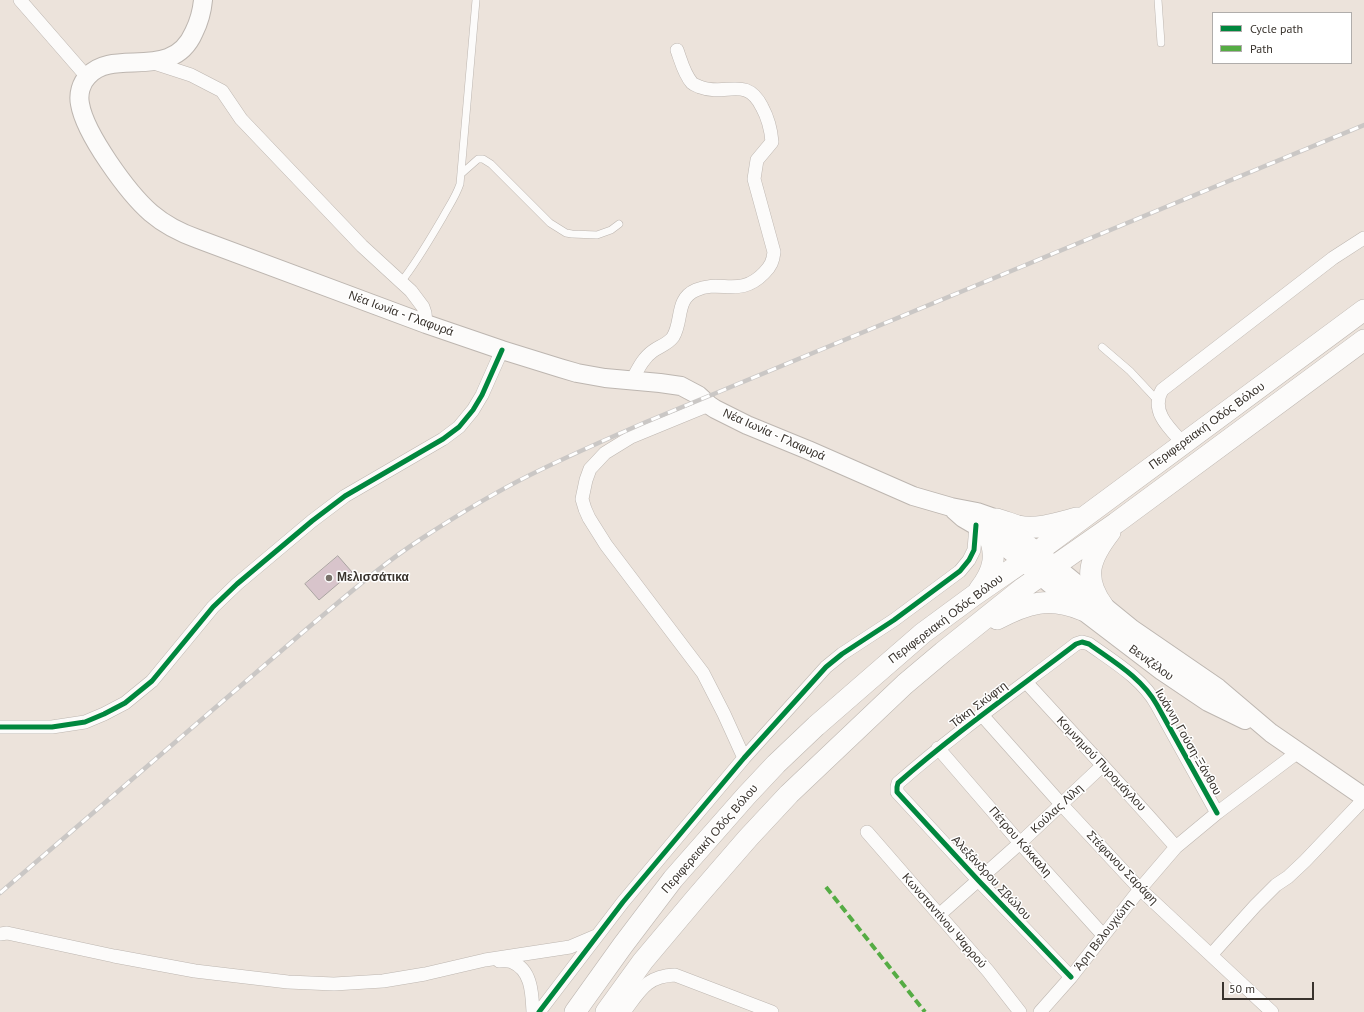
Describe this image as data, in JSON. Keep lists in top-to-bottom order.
{
  "streets": {
    "main road": ["Νέα Ιωνία - Γλαφυρά", "Περιφερειακή Οδός Βόλου", "Βενιζέλου"],
    "street": [
      "Τάκη Σκύφτη",
      "Ιωάννη Γούση-Ξάνθου",
      "Κομνημού Πυρομάγλου",
      "Κούλας Λίλη",
      "Πέτρου Κόκκαλη",
      "Στέφανου Σαράφη",
      "Αλεξάνδρου Σβώλου",
      "Κωνσταντίνου Ψαρρού",
      "Άρη Βελουχιώτη"
    ]
  },
  "crossings": [
    ["Νέα Ιωνία - Γλαφυρά", "Περιφερειακή Οδός Βόλου"],
    ["Νέα Ιωνία - Γλαφυρά", "Βενιζέλου"],
    ["Περιφερειακή Οδός Βόλου", "Βενιζέλου"],
    ["Βενιζέλου", "Άρη Βελουχιώτη"],
    ["Τάκη Σκύφτη", "Ιωάννη Γούση-Ξάνθου"],
    ["Τάκη Σκύφτη", "Κομνημού Πυρομάγλου"],
    ["Τάκη Σκύφτη", "Πέτρου Κόκκαλη"],
    ["Τάκη Σκύφτη", "Στέφανου Σαράφη"],
    ["Τάκη Σκύφτη", "Αλεξάνδρου Σβώλου"],
    ["Ιωάννη Γούση-Ξάνθου", "Άρη Βελουχιώτη"],
    ["Κομνημού Πυρομάγλου", "Κούλας Λίλη"],
    ["Κομνημού Πυρομάγλου", "Άρη Βελουχιώτη"],
    ["Κούλας Λίλη", "Πέτρου Κόκκαλη"],
    ["Κούλας Λίλη", "Στέφανου Σαράφη"],
    ["Κούλας Λίλη", "Αλεξάνδρου Σβώλου"],
    ["Κούλας Λίλη", "Κωνσταντίνου Ψαρρού"],
    ["Πέτρου Κόκκαλη", "Άρη Βελουχιώτη"],
    ["Στέφανου Σαράφη", "Άρη Βελουχιώτη"],
    ["Αλεξάνδρου Σβώλου", "Άρη Βελουχιώτη"]
  ],
  "places": ["Μελισσάτικα"],
  "legend": ["Cycle path", "Path"],
  "scale_bar": "50 m"
}
